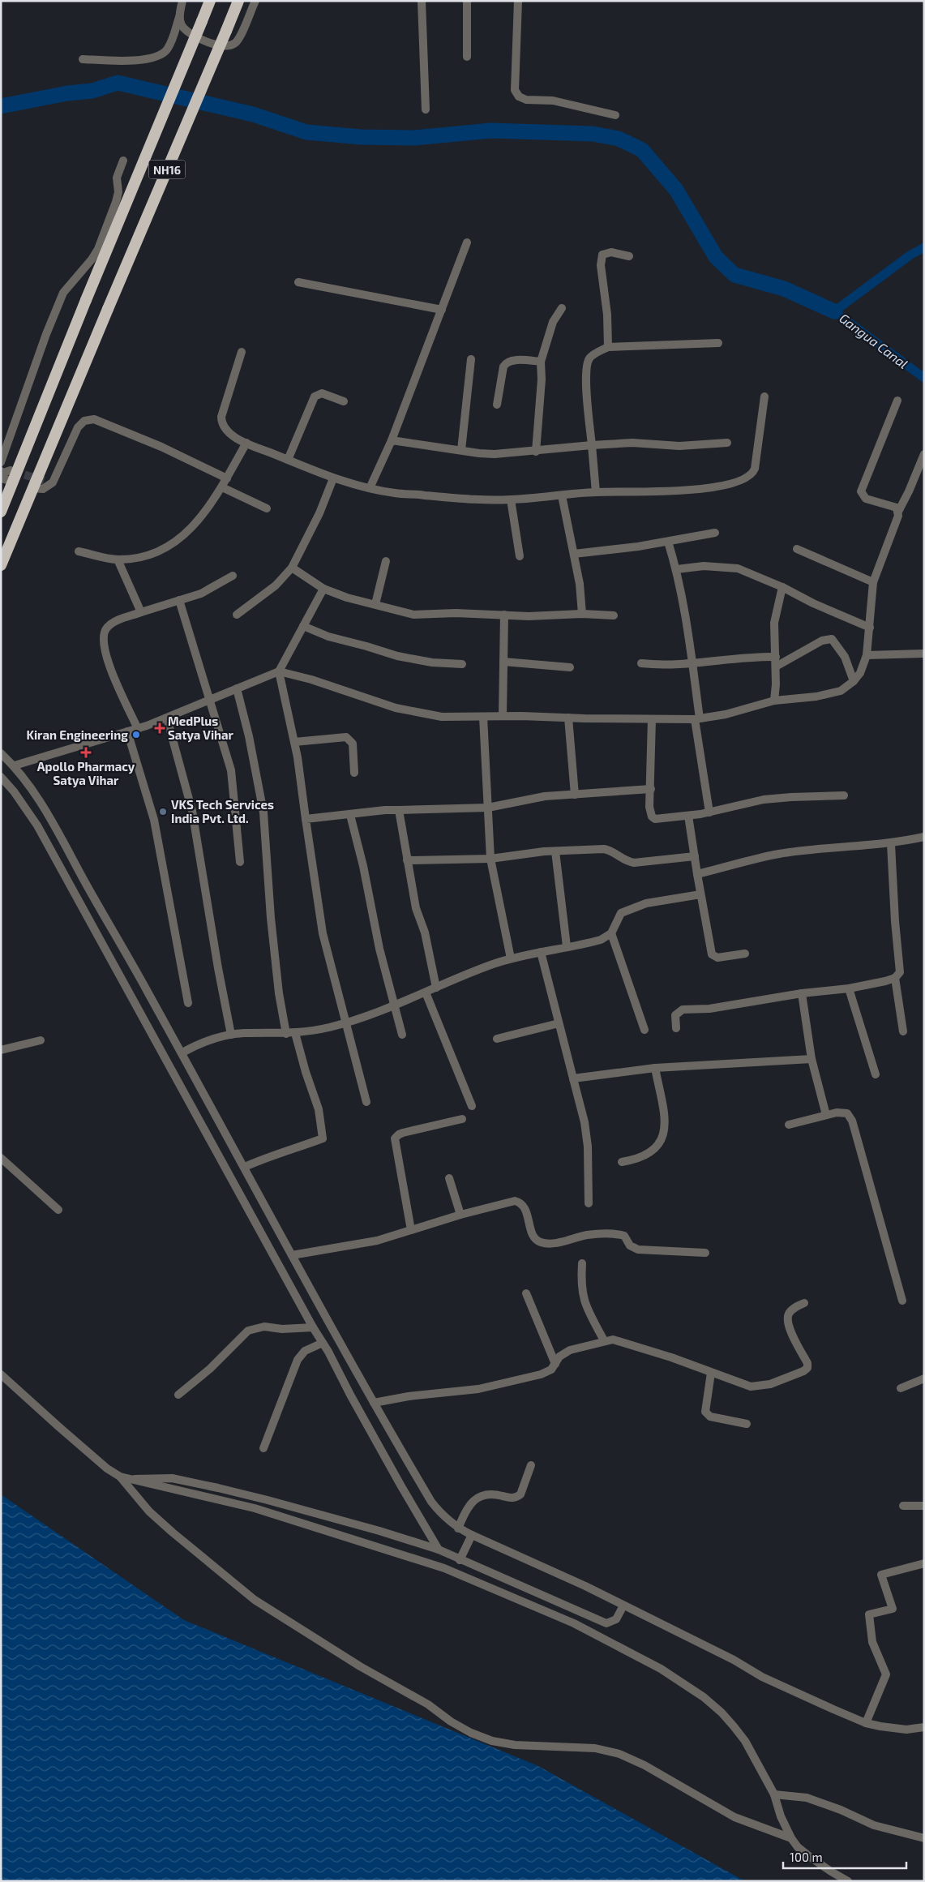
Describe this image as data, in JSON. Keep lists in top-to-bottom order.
{
  "streets": {
    "highway": ["NH16"]
  },
  "water": ["Gangua Canal"],
  "places": {
    "health": ["MedPlus Satya Vihar", "Apollo Pharmacy Satya Vihar"],
    "other": ["Kiran Engineering", "VKS Tech Services India Pvt. Ltd."]
  },
  "scale_bar": "100 m"
}
